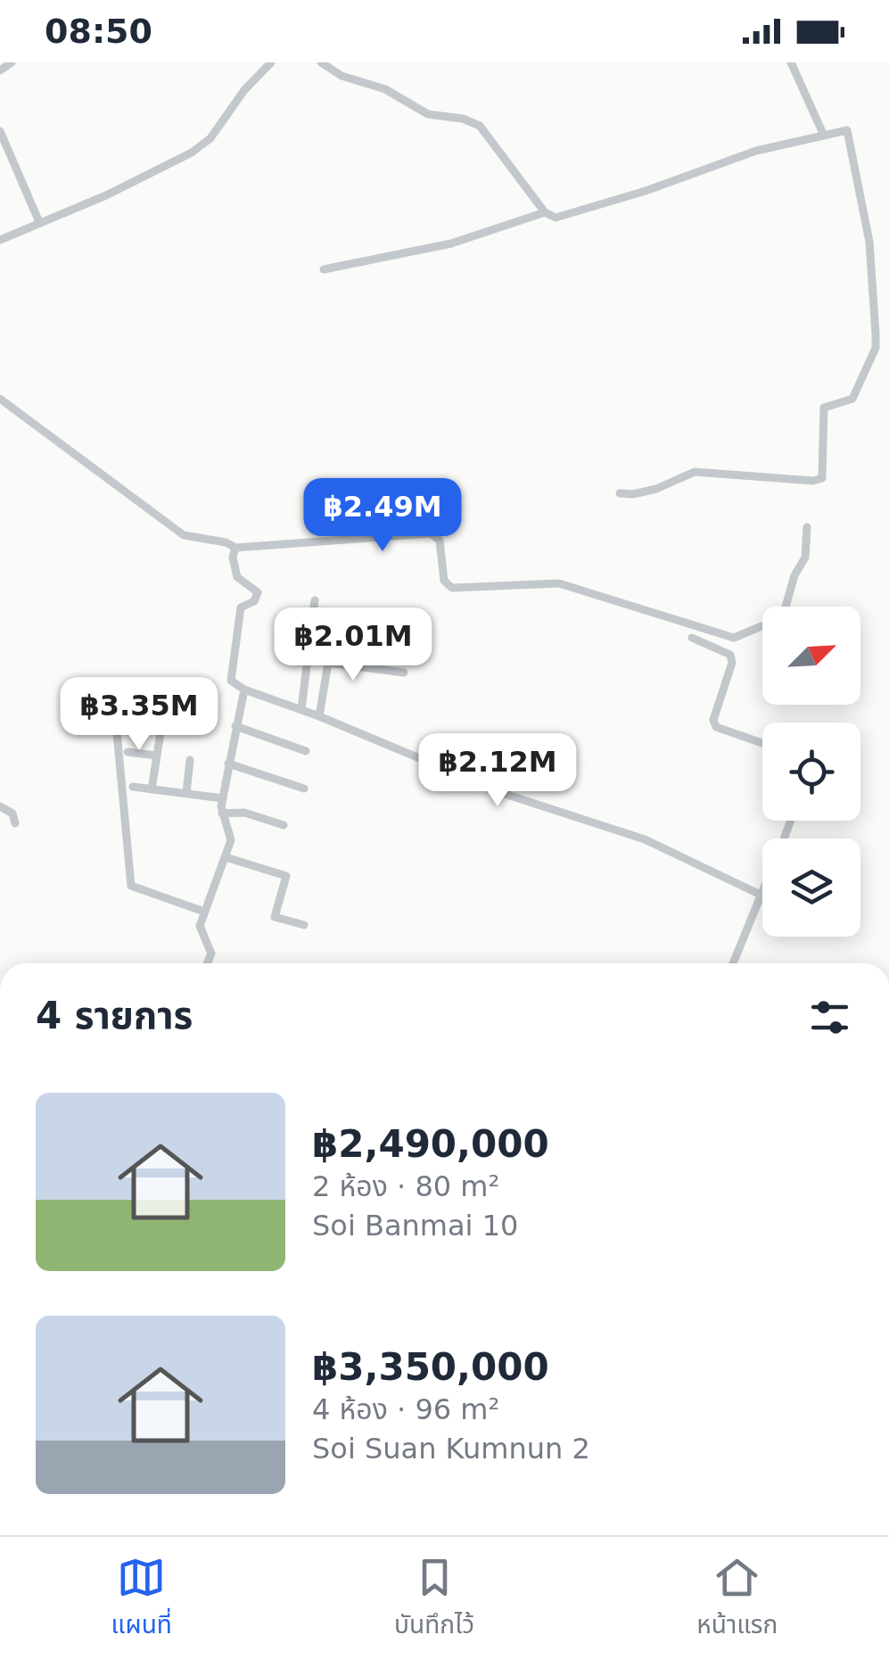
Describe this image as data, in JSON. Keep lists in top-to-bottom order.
{
  "north": "top right",
  "page": {
    "status": "08:50",
    "price": [
      "฿2.49M",
      "฿2.01M",
      "฿3.35M",
      "฿2.12M"
    ],
    "heading": "4 รายการ",
    "list": [
      {
        "name": "฿2,490,000",
        "note": "2 ห้อง · 80 m² · Soi Banmai 10"
      },
      {
        "name": "฿3,350,000",
        "note": "4 ห้อง · 96 m² · Soi Suan Kumnun 2"
      }
    ],
    "tabs": ["แผนที่", "บันทึกไว้", "หน้าแรก"]
  }
}
